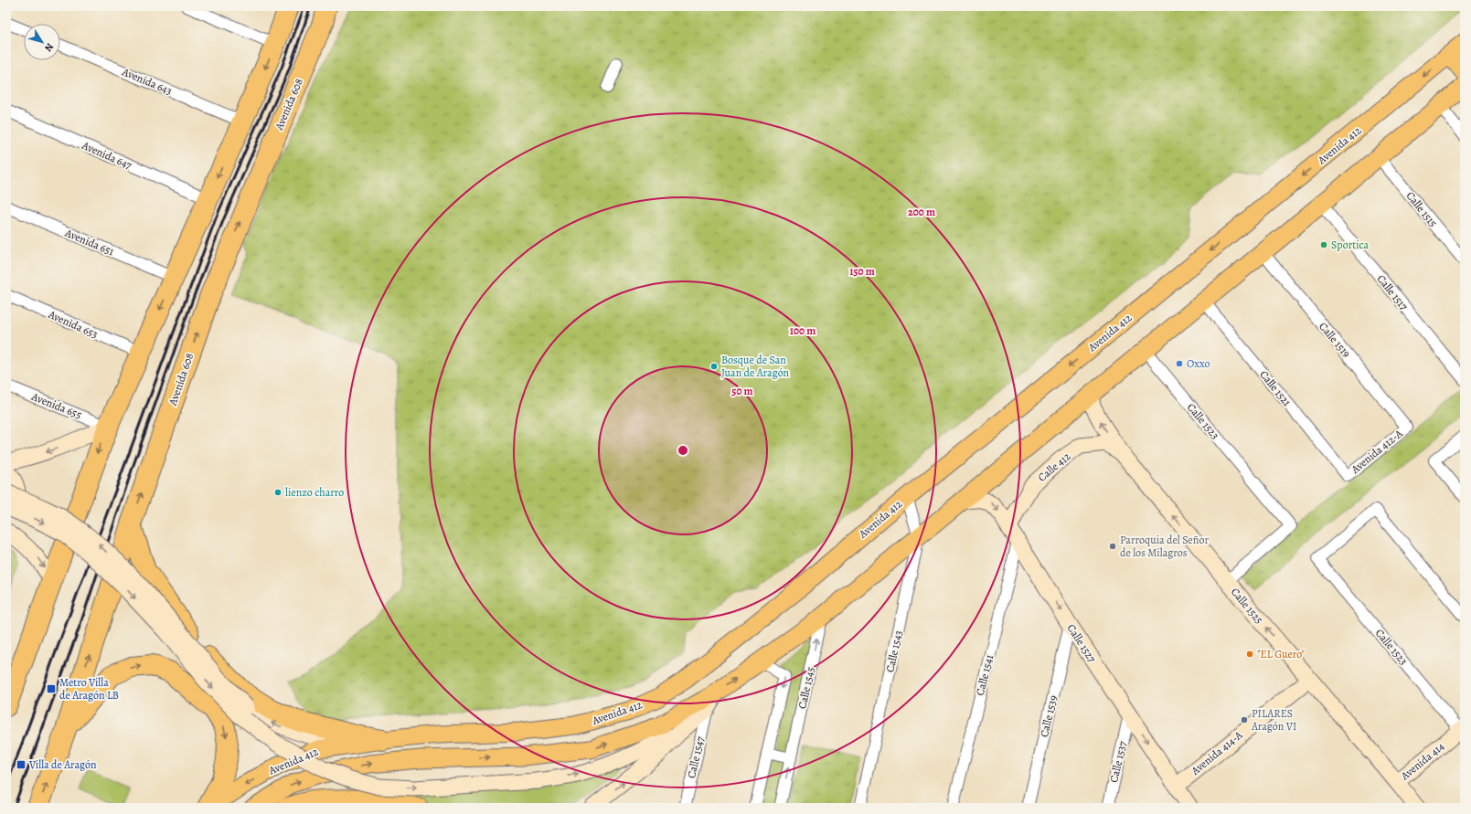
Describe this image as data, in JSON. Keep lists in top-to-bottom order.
{
  "streets": {
    "highway": ["Avenida 608"],
    "main road": ["Avenida 412"],
    "street": [
      "Avenida 643",
      "Avenida 647",
      "Calle 1515",
      "Avenida 651",
      "Calle 1517",
      "Avenida 653",
      "Calle 1519",
      "Calle 1521",
      "Avenida 655",
      "Calle 1523",
      "Avenida 412-A",
      "Calle 412",
      "Calle 1525",
      "Calle 1527",
      "Calle 1543",
      "Calle 1541",
      "Calle 1545",
      "Calle 1539",
      "Avenida 414-A",
      "Calle 1547",
      "Avenida 414",
      "Calle 1537"
    ]
  },
  "crossings": [
    ["Avenida 412", "Calle 1515"],
    ["Avenida 412", "Calle 1517"],
    ["Avenida 412", "Calle 1519"],
    ["Avenida 412", "Calle 1521"],
    ["Avenida 412", "Calle 1523"],
    ["Avenida 412", "Calle 1525"],
    ["Avenida 412", "Calle 1527"],
    ["Avenida 412", "Calle 1543"],
    ["Avenida 412", "Calle 1545"],
    ["Avenida 412", "Calle 1547"],
    ["Calle 1519", "Avenida 412-A"],
    ["Calle 1521", "Avenida 412-A"],
    ["Calle 1523", "Calle 1525"],
    ["Calle 1523", "Avenida 414"],
    ["Calle 412", "Calle 1525"],
    ["Calle 412", "Calle 1527"],
    ["Calle 1525", "Avenida 414-A"],
    ["Calle 1525", "Avenida 414"],
    ["Calle 1527", "Calle 1541"],
    ["Calle 1527", "Calle 1539"],
    ["Calle 1527", "Avenida 414-A"],
    ["Calle 1527", "Calle 1537"]
  ],
  "one_way": ["Calle 1525", "Calle 1527", "Calle 1545"],
  "places": {
    "other": [
      "Sportica",
      "Oxxo",
      "Bosque de San Juan de Aragón",
      "lienzo charro",
      "Parroquia del Señor de los Milagros",
      "\"EL Guero\"",
      "PILARES Aragón VI"
    ],
    "transit": ["Metro Villa de Aragón LB", "Villa de Aragón"]
  },
  "north": "bottom right",
  "rings": [
    "200 m",
    "150 m",
    "100 m",
    "50 m"
  ]
}
